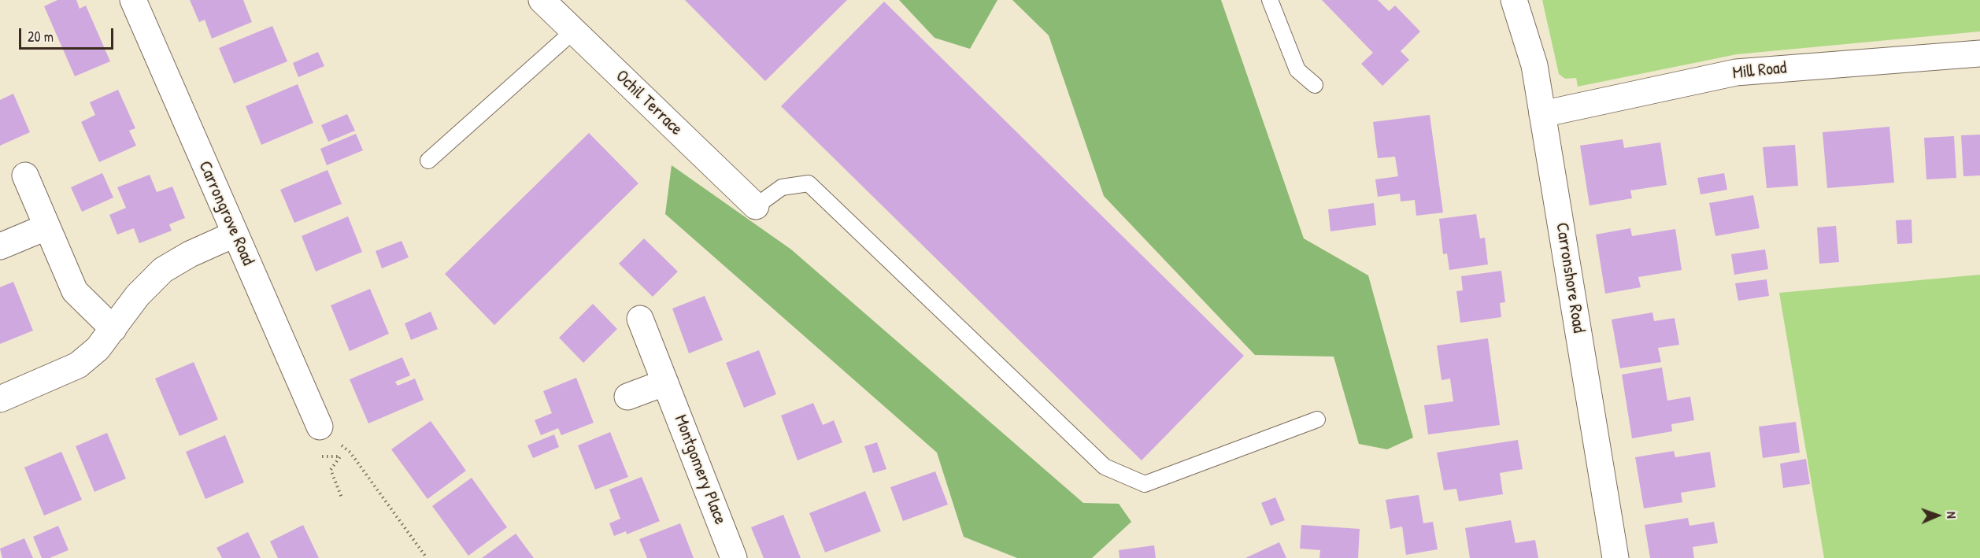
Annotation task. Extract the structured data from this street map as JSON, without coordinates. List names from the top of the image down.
{
  "streets": {
    "street": [
      "Mill Road",
      "Ochil Terrace",
      "Carrongrove Road",
      "Carronshore Road",
      "Montgomery Place"
    ]
  },
  "crossings": [
    ["Mill Road", "Carronshore Road"]
  ],
  "scale_bar": "20 m",
  "north": "right"
}
